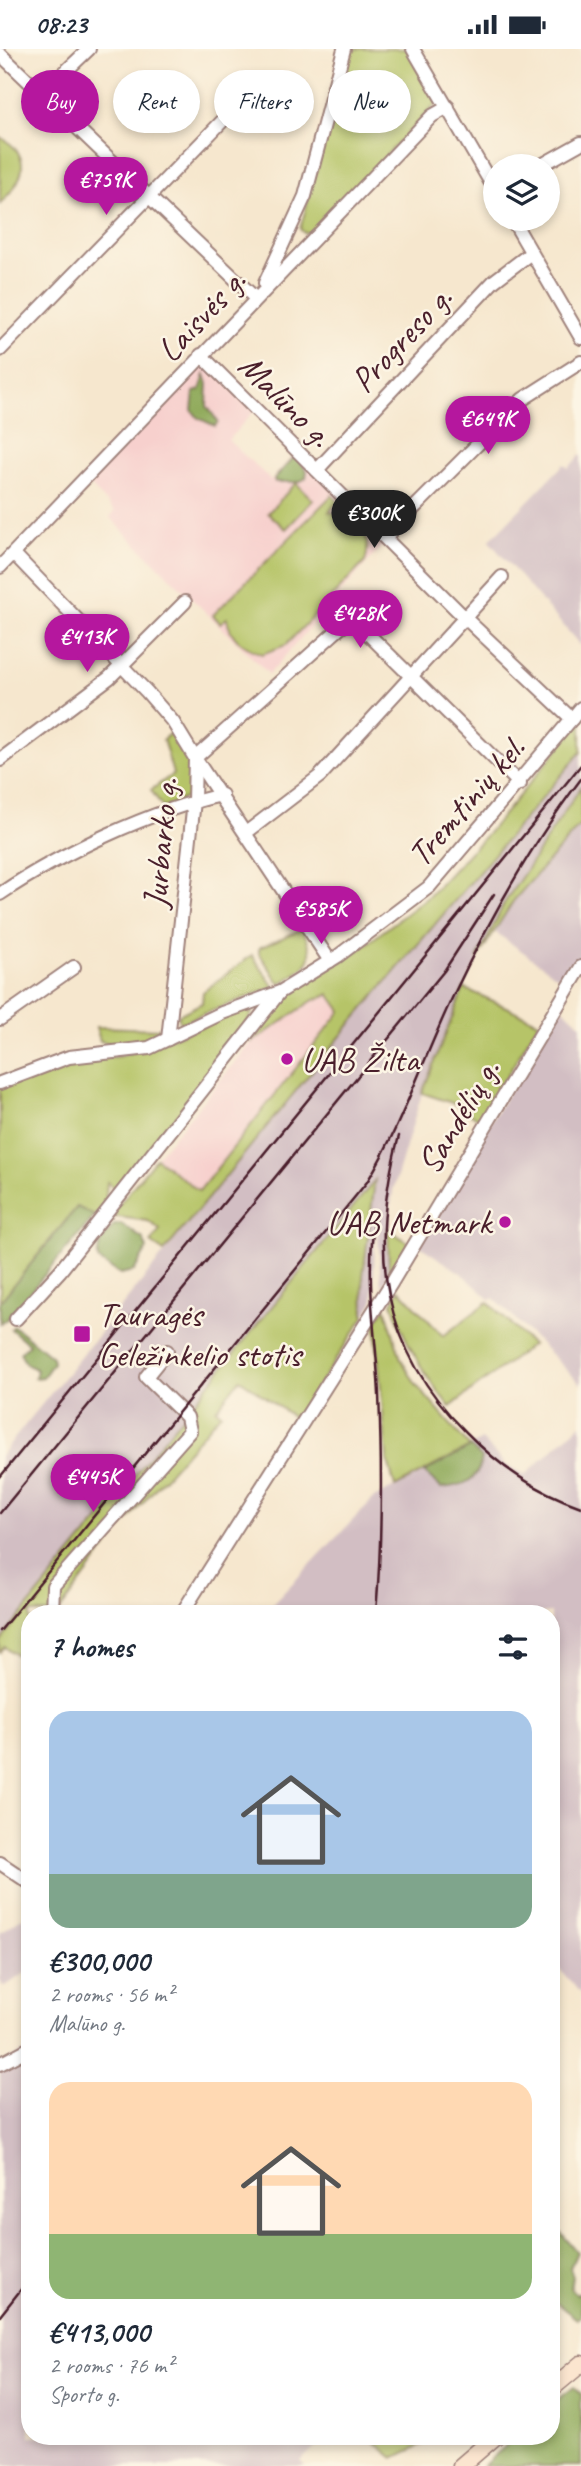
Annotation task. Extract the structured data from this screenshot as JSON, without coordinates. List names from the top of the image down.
{
  "streets": {
    "street": [
      "Laisvės g.",
      "Progreso g.",
      "Malūno g.",
      "Tremtinių kel.",
      "Jurbarko g.",
      "Sandėlių g."
    ]
  },
  "crossings": [
    ["Laisvės g.", "Malūno g."],
    ["Laisvės g.", "Jurbarko g."],
    ["Progreso g.", "Malūno g."],
    ["Malūno g.", "Tremtinių kel."],
    ["Tremtinių kel.", "Jurbarko g."]
  ],
  "places": {
    "other": ["UAB Žilta", "UAB Netmark"],
    "transit": ["Tauragės Geležinkelio stotis"]
  },
  "page": {
    "status": "08:23",
    "chip": [
      "Buy",
      "Rent",
      "Filters",
      "New"
    ],
    "price": [
      "€759K",
      "€649K",
      "€300K",
      "€428K",
      "€413K",
      "€585K",
      "€445K"
    ],
    "heading": "7 homes",
    "list": [
      {
        "name": "€300,000",
        "note": "2 rooms · 56 m² · Malūno g."
      },
      {
        "name": "€413,000",
        "note": "2 rooms · 76 m² · Sporto g."
      }
    ]
  }
}
